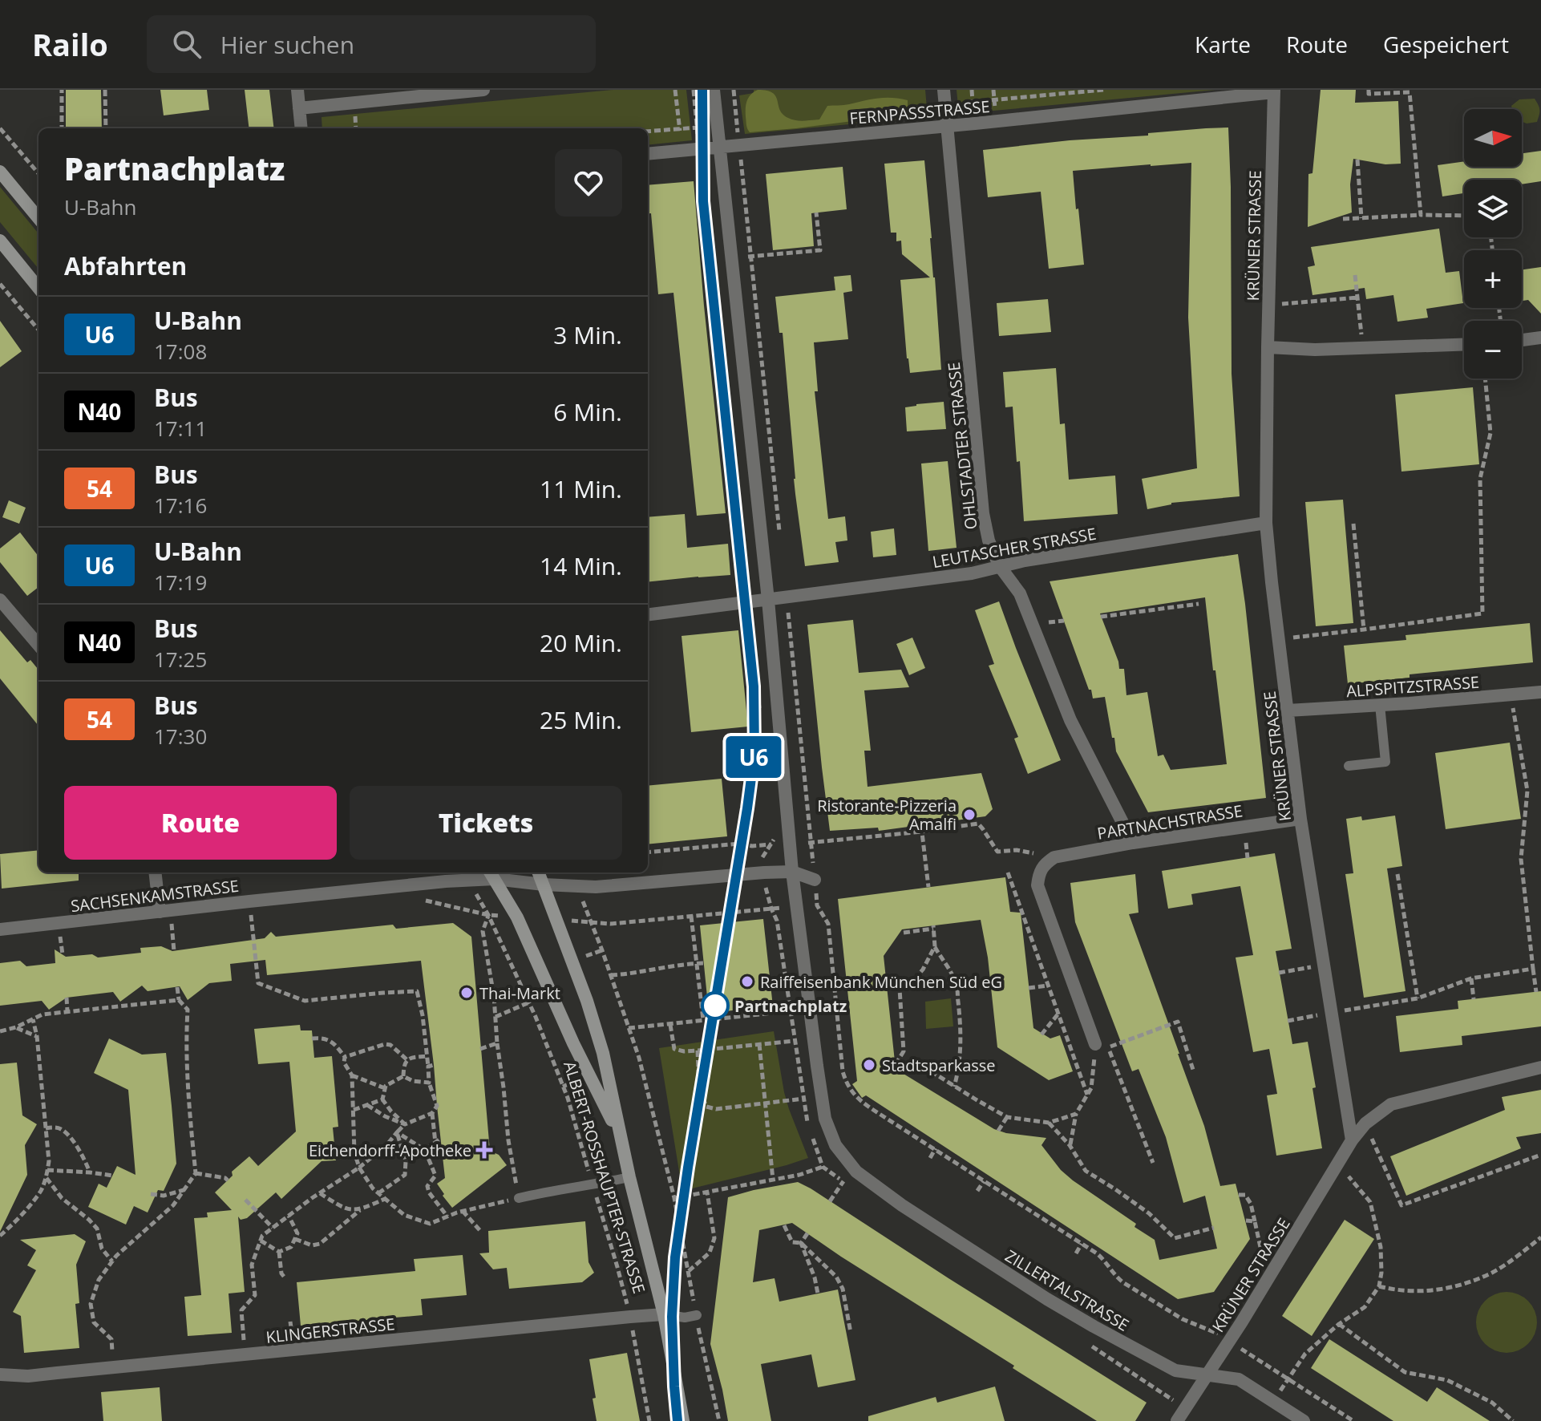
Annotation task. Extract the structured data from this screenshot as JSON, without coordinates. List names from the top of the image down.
{
  "streets": {
    "main road": ["ALBERT-ROSSHAUPTER-STRASSE"],
    "street": [
      "FERNPASSSTRASSE",
      "KRÜNER STRASSE",
      "OHLSTADTER STRASSE",
      "LEUTASCHER STRASSE",
      "ALPSPITZSTRASSE",
      "PARTNACHSTRASSE",
      "SACHSENKAMSTRASSE",
      "ZILLERTALSTRASSE",
      "KLINGERSTRASSE"
    ]
  },
  "crossings": [
    ["FERNPASSSTRASSE", "KRÜNER STRASSE"],
    ["FERNPASSSTRASSE", "OHLSTADTER STRASSE"],
    ["KRÜNER STRASSE", "LEUTASCHER STRASSE"],
    ["KRÜNER STRASSE", "ALPSPITZSTRASSE"],
    ["KRÜNER STRASSE", "PARTNACHSTRASSE"],
    ["KRÜNER STRASSE", "ZILLERTALSTRASSE"],
    ["OHLSTADTER STRASSE", "LEUTASCHER STRASSE"],
    ["OHLSTADTER STRASSE", "PARTNACHSTRASSE"],
    ["SACHSENKAMSTRASSE", "ALBERT-ROSSHAUPTER-STRASSE"],
    ["ALBERT-ROSSHAUPTER-STRASSE", "KLINGERSTRASSE"]
  ],
  "places": {
    "other": [
      "Ristorante-Pizzeria Amalfi",
      "Raiffeisenbank München Süd eG",
      "Thai-Markt",
      "Partnachplatz",
      "Stadtsparkasse"
    ],
    "health": ["Eichendorff-Apotheke"]
  },
  "lines": ["metro line U6"],
  "north": "right",
  "page": {
    "header": "Railo",
    "search": "Hier suchen",
    "nav": ["Karte", "Route", "Gespeichert"],
    "on_map": "U6",
    "map_buttons": ["+", "−"],
    "heading": [
      ["Partnachplatz", "U-Bahn"],
      "Abfahrten"
    ],
    "list": [
      {
        "mark": "U6",
        "name": "U-Bahn",
        "note": "17:08",
        "value": "3 Min."
      },
      {
        "mark": "N40",
        "name": "Bus",
        "note": "17:11",
        "value": "6 Min."
      },
      {
        "mark": "54",
        "name": "Bus",
        "note": "17:16",
        "value": "11 Min."
      },
      {
        "mark": "U6",
        "name": "U-Bahn",
        "note": "17:19",
        "value": "14 Min."
      },
      {
        "mark": "N40",
        "name": "Bus",
        "note": "17:25",
        "value": "20 Min."
      },
      {
        "mark": "54",
        "name": "Bus",
        "note": "17:30",
        "value": "25 Min."
      }
    ],
    "buttons": ["Route", "Tickets"]
  }
}
